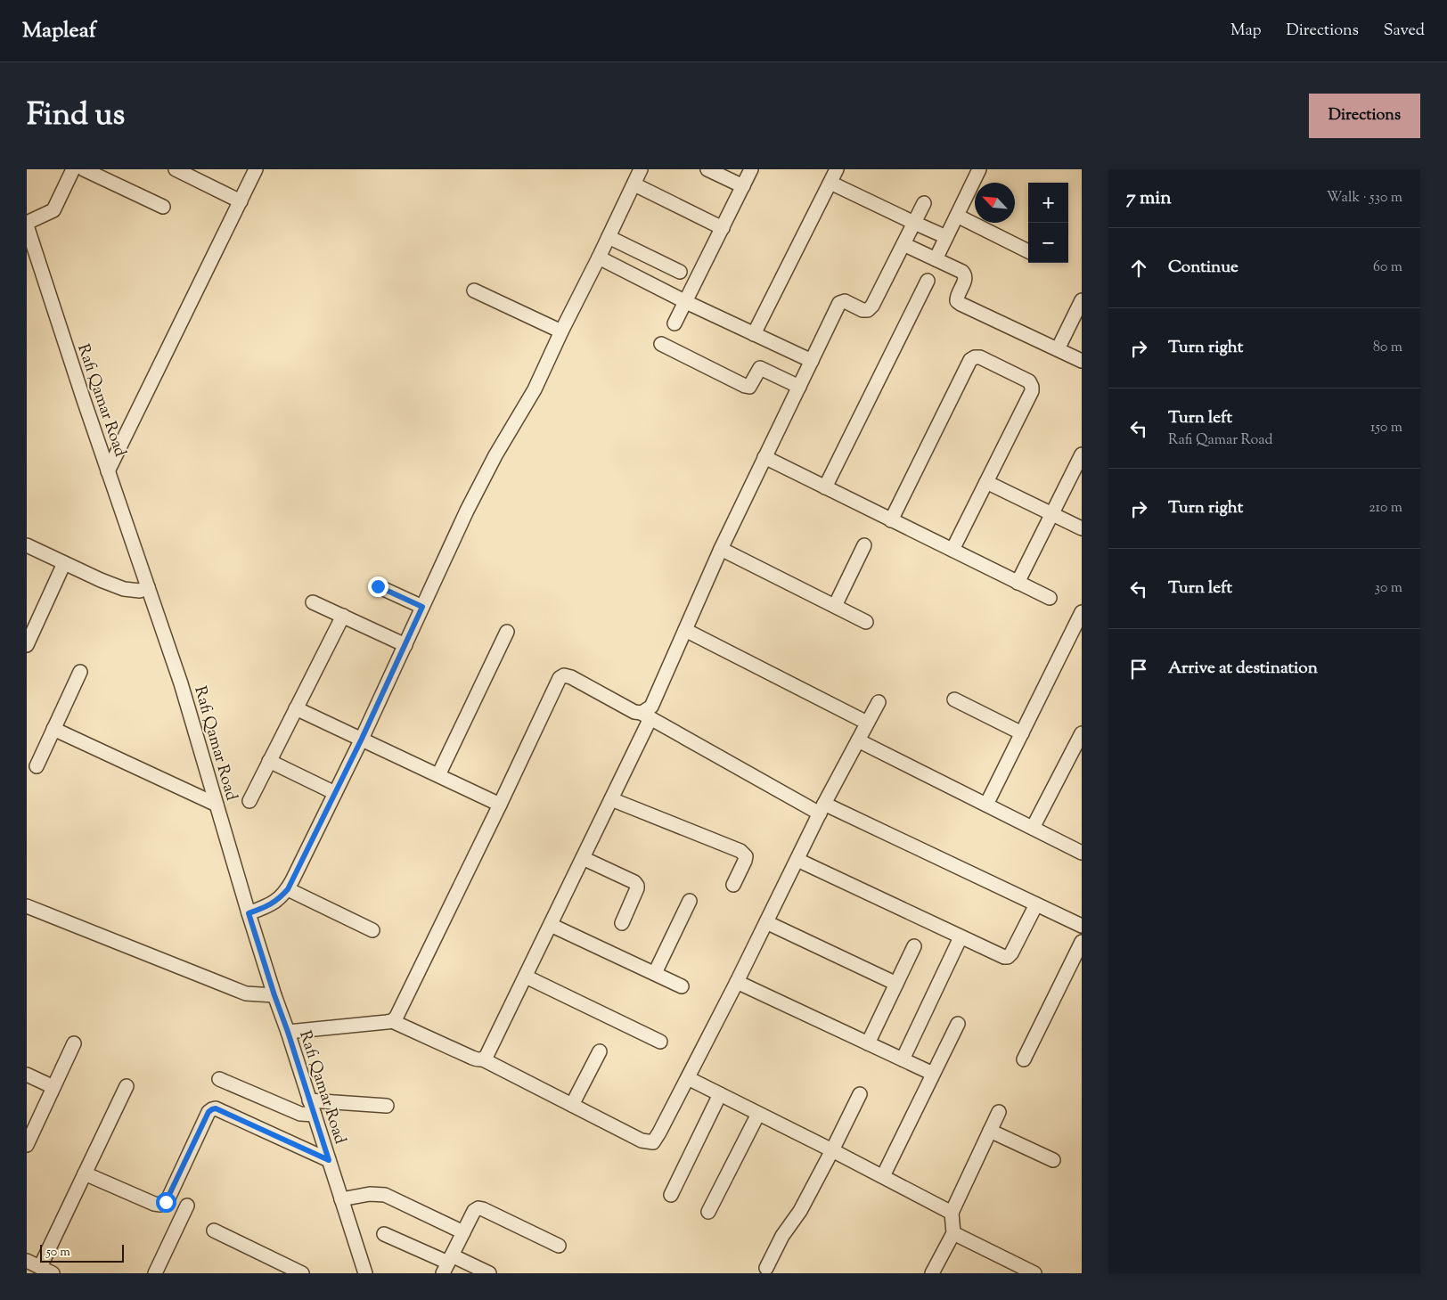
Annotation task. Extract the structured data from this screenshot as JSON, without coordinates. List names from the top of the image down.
{
  "streets": {
    "street": ["Rafi Qamar Road"]
  },
  "scale_bar": "50 m",
  "north": "top left",
  "page": {
    "header": "Mapleaf",
    "nav": ["Map", "Directions", "Saved"],
    "title": "Find us",
    "buttons": "Directions",
    "heading": ["7 min", "Walk · 530 m"],
    "map_buttons": ["+", "−"],
    "list": [
      ["Continue", "60 m"],
      ["Turn right", "80 m"],
      ["Turn left", "Rafi Qamar Road", "150 m"],
      ["Turn right", "210 m"],
      ["Turn left", "30 m"],
      "Arrive at destination"
    ],
    "scale": "50 m"
  }
}
